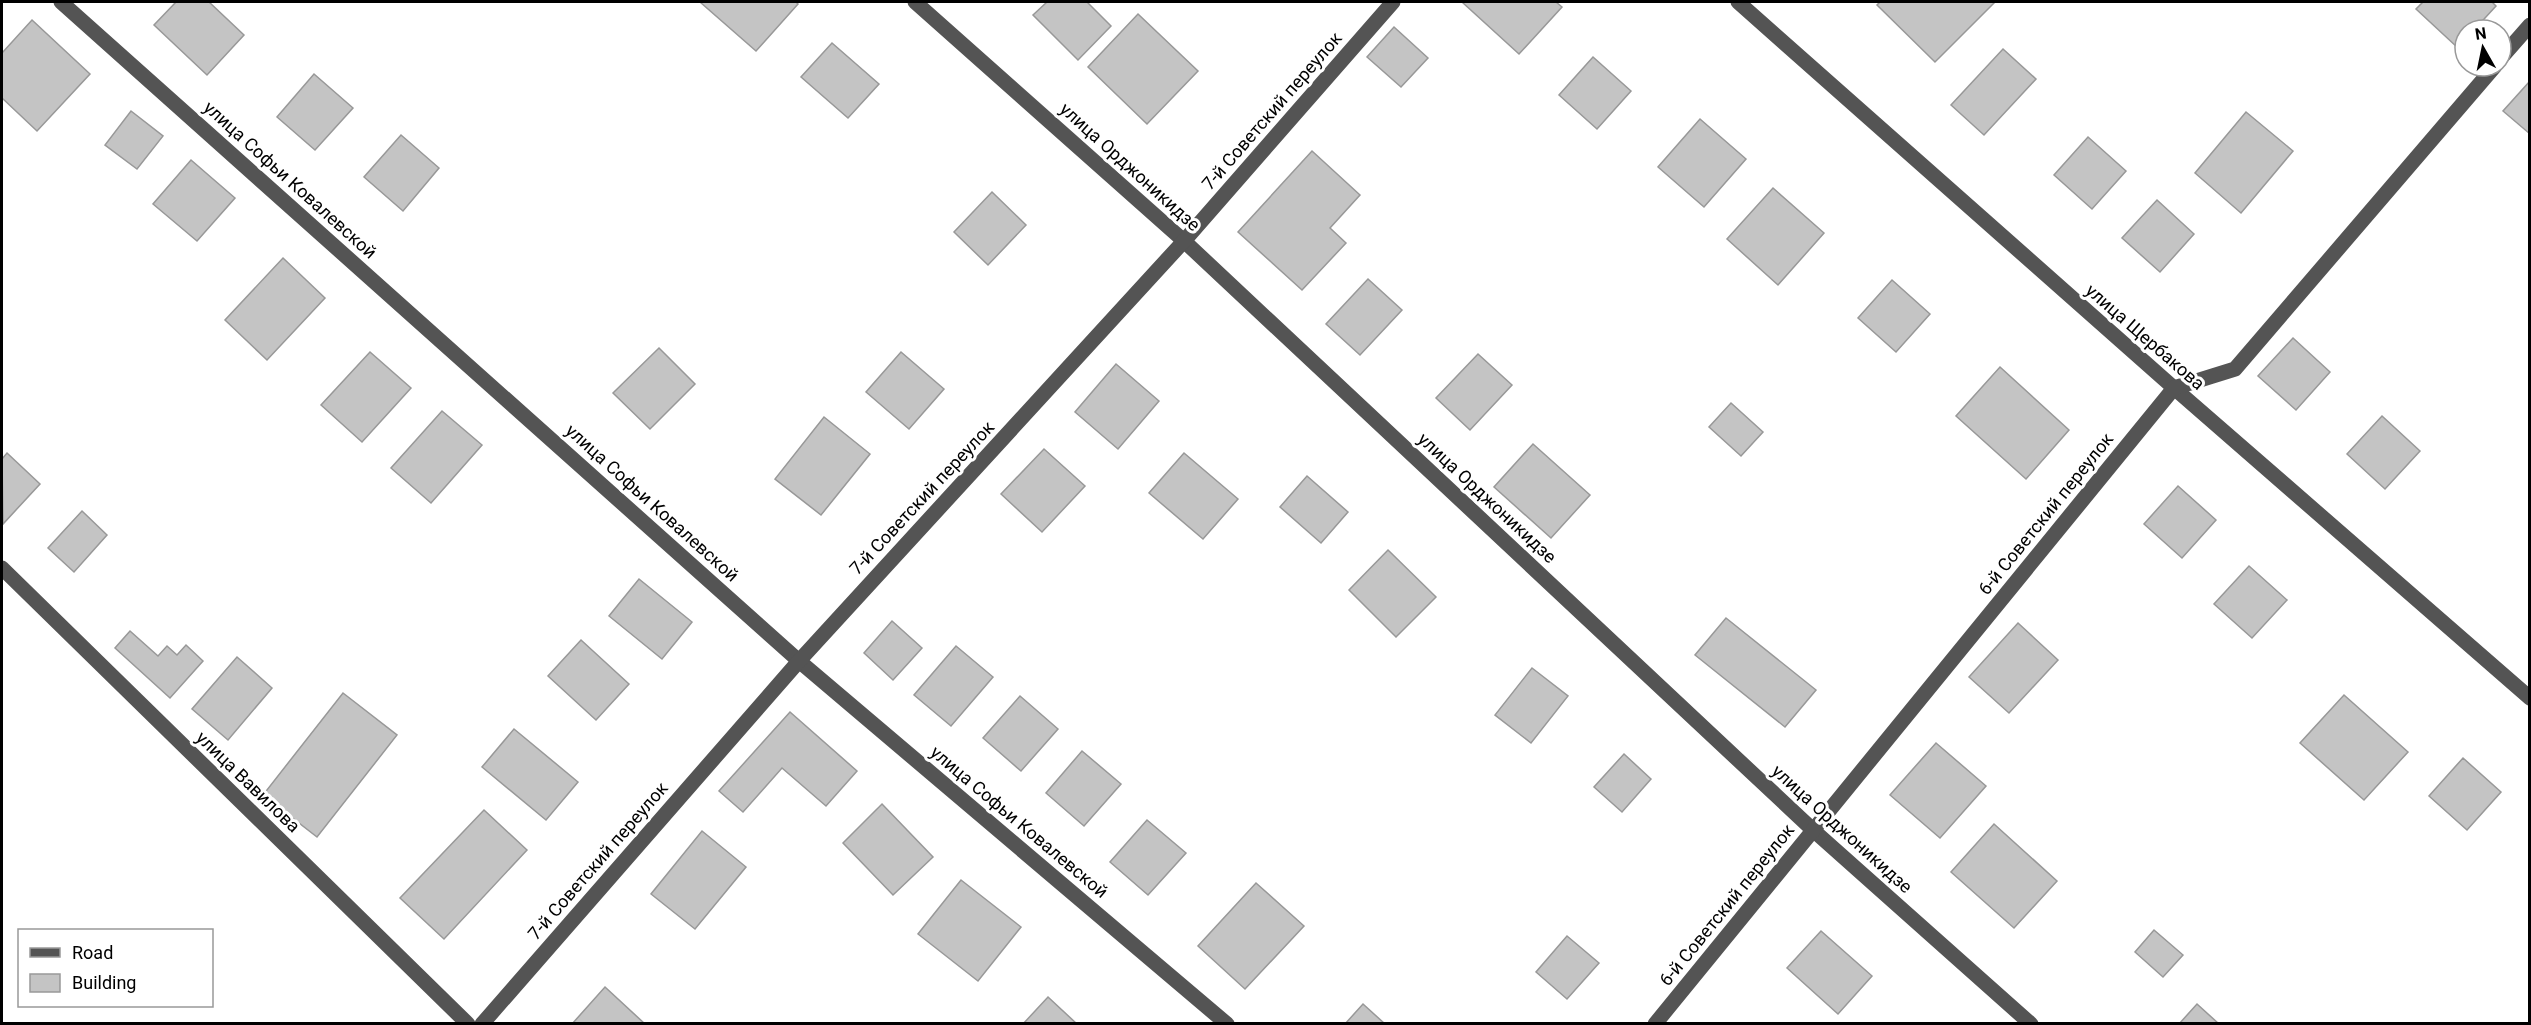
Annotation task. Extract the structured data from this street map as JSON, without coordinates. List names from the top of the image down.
{
  "streets": {
    "street": [
      "7-й Советский переулок",
      "улица Орджоникидзе",
      "улица Софьи Ковалевской",
      "улица Щербакова",
      "6-й Советский переулок",
      "улица Вавилова"
    ]
  },
  "crossings": [
    ["7-й Советский переулок", "улица Орджоникидзе"],
    ["7-й Советский переулок", "улица Софьи Ковалевской"],
    ["улица Орджоникидзе", "6-й Советский переулок"],
    ["улица Щербакова", "6-й Советский переулок"]
  ],
  "legend": ["Road", "Building"],
  "north": "top"
}
